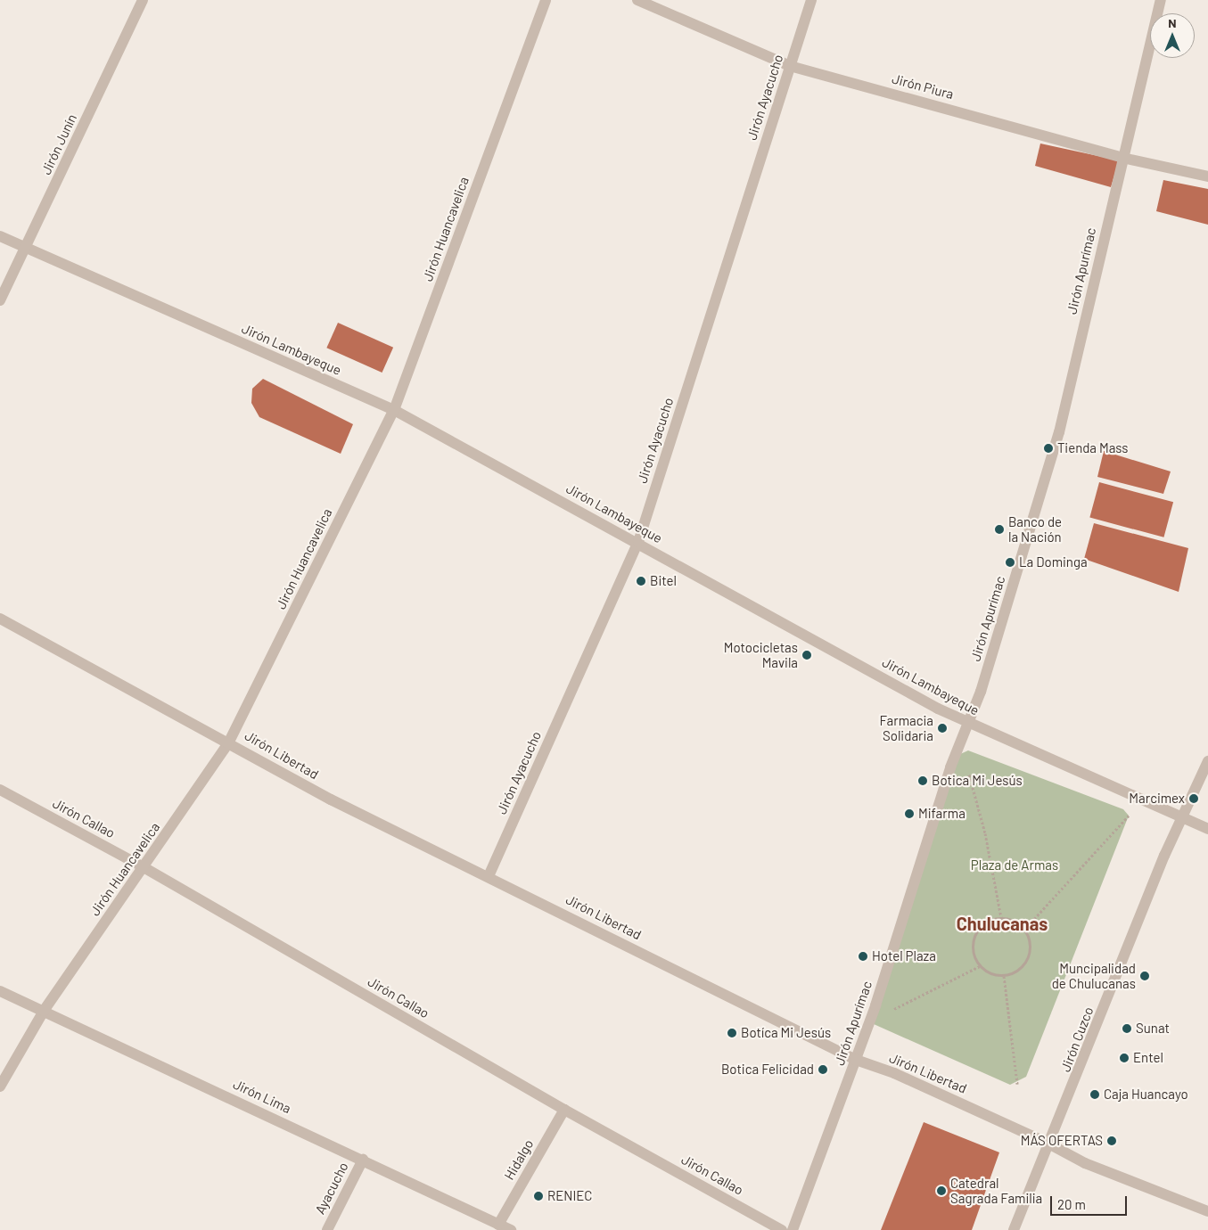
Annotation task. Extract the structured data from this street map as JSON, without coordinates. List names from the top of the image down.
{
  "streets": {
    "street": [
      "Jirón Piura",
      "Jirón Ayacucho",
      "Jirón Junín",
      "Jirón Huancavelica",
      "Jirón Apurímac",
      "Jirón Lambayeque",
      "Jirón Libertad",
      "Jirón Callao",
      "Jirón Cuzco",
      "Jirón Lima",
      "Hidalgo",
      "Ayacucho"
    ]
  },
  "crossings": [
    ["Jirón Piura", "Jirón Ayacucho"],
    ["Jirón Piura", "Jirón Apurímac"],
    ["Jirón Ayacucho", "Jirón Lambayeque"],
    ["Jirón Ayacucho", "Jirón Libertad"],
    ["Jirón Junín", "Jirón Lambayeque"],
    ["Jirón Huancavelica", "Jirón Lambayeque"],
    ["Jirón Huancavelica", "Jirón Libertad"],
    ["Jirón Huancavelica", "Jirón Callao"],
    ["Jirón Huancavelica", "Jirón Lima"],
    ["Jirón Apurímac", "Jirón Lambayeque"],
    ["Jirón Apurímac", "Jirón Libertad"],
    ["Jirón Lambayeque", "Jirón Cuzco"],
    ["Jirón Libertad", "Jirón Cuzco"],
    ["Jirón Callao", "Hidalgo"],
    ["Jirón Lima", "Hidalgo"],
    ["Jirón Lima", "Ayacucho"]
  ],
  "districts": ["Chulucanas"],
  "parks": ["Plaza de Armas"],
  "places": [
    "Tienda Mass",
    "Banco de la Nación",
    "La Dominga",
    "Bitel",
    "Motocicletas Mavila",
    "Farmacia Solidaria",
    "Botica Mi Jesús",
    "Marcimex",
    "Mifarma",
    "Hotel Plaza",
    "Muncipalidad de Chulucanas",
    "Sunat",
    "Botíca Mi Jesús",
    "Entel",
    "Botica Felicidad",
    "Caja Huancayo",
    "MÁS OFERTAS",
    "Catedral Sagrada Familia",
    "RENIEC"
  ],
  "scale_bar": "20 m",
  "north": "top"
}
